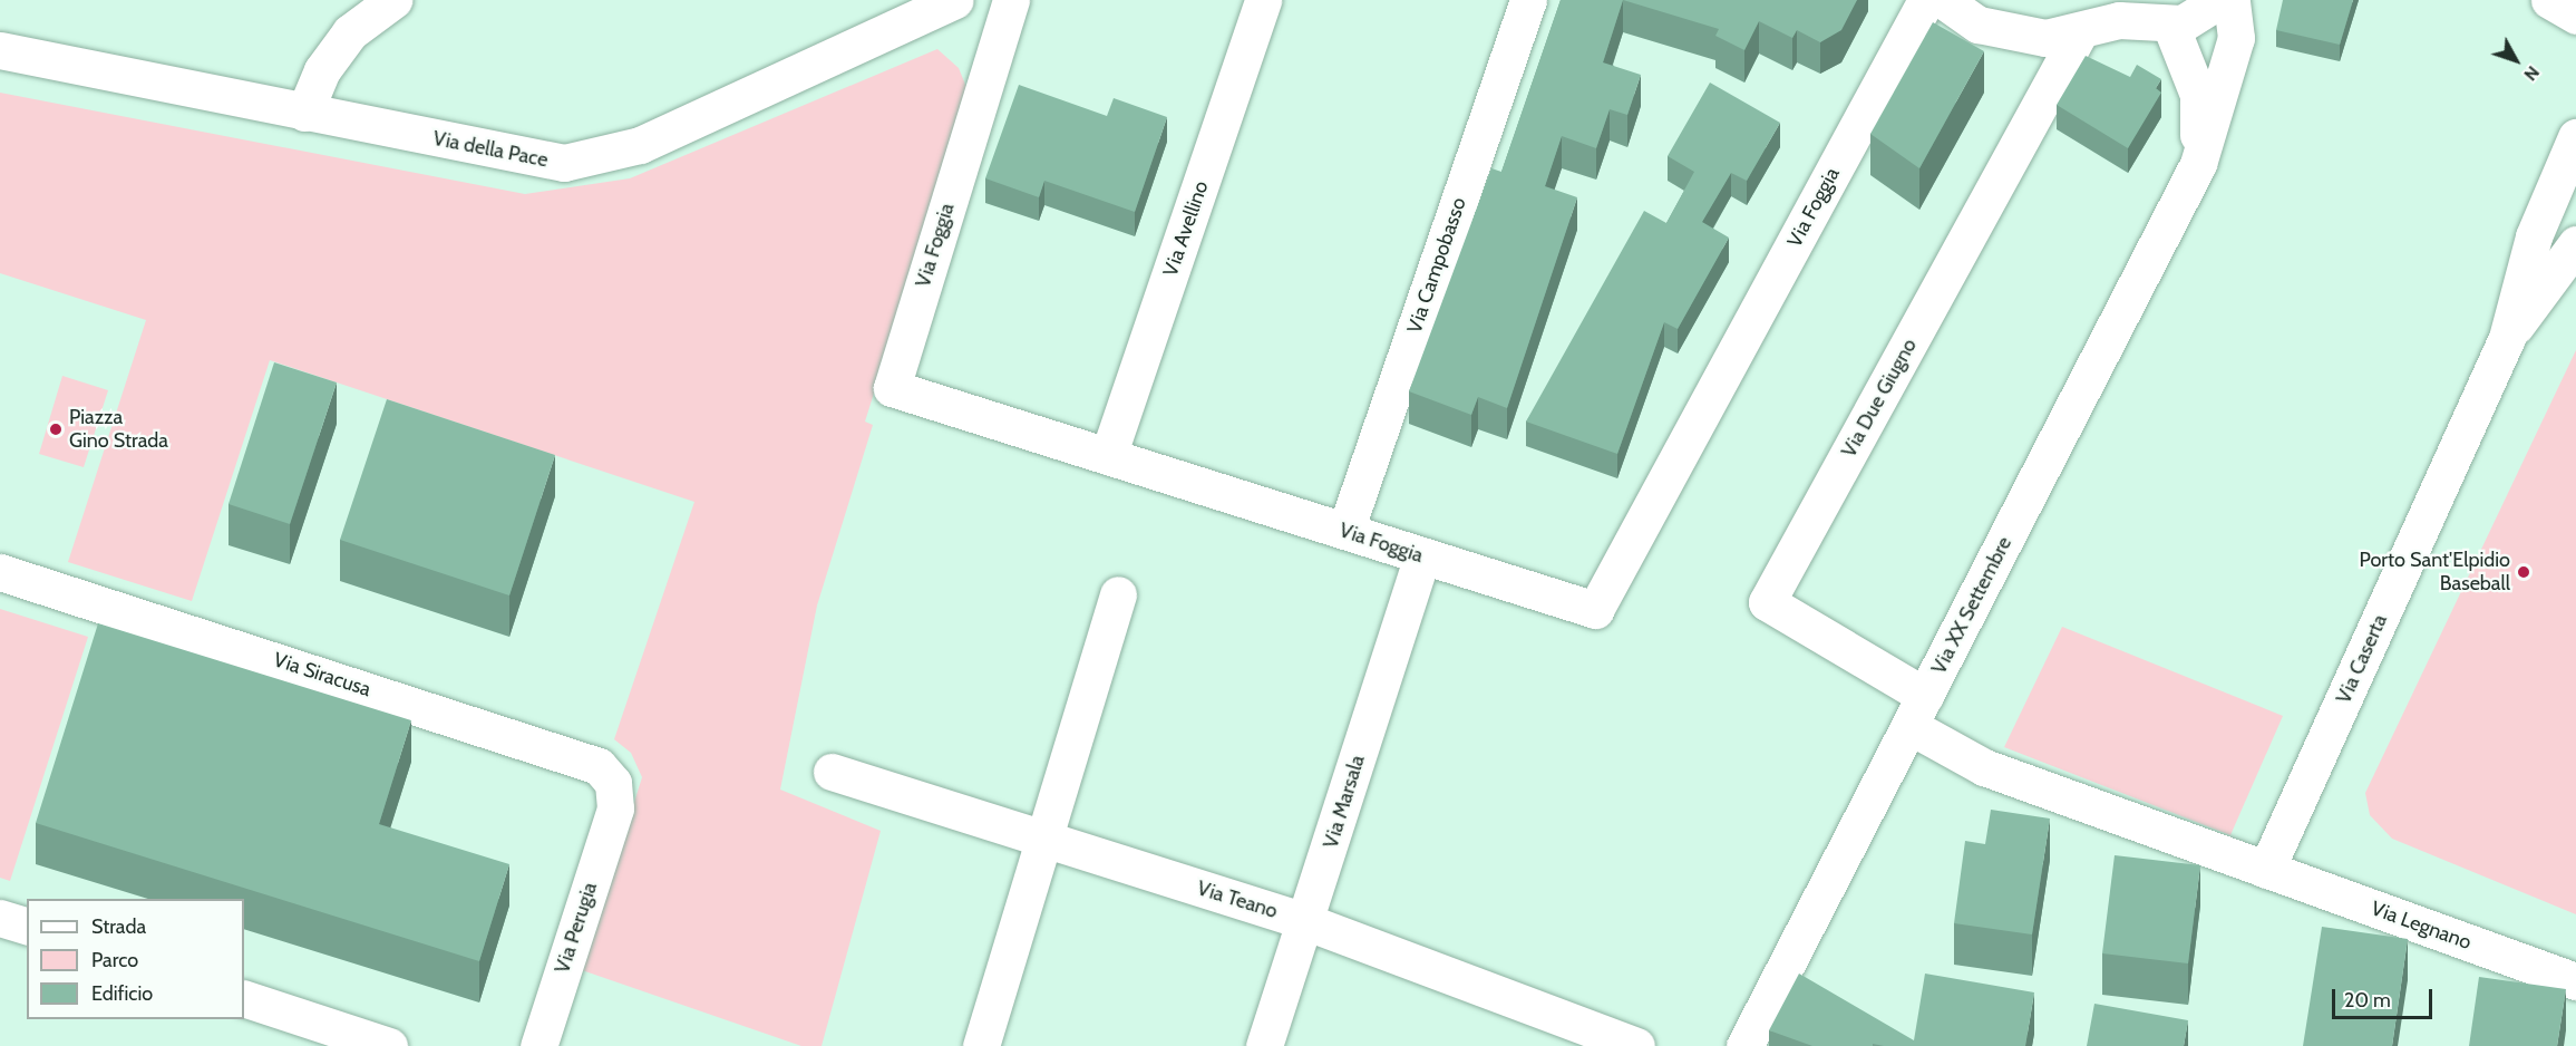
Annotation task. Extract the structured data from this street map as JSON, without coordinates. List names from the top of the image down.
{
  "streets": {
    "street": [
      "Via della Pace",
      "Via Foggia",
      "Via Avellino",
      "Via Campobasso",
      "Via Due Giugno",
      "Via XX Settembre",
      "Via Caserta",
      "Via Siracusa",
      "Via Marsala",
      "Via Teano",
      "Via Legnano",
      "Via Perugia"
    ]
  },
  "crossings": [
    ["Via Foggia", "Via Avellino"],
    ["Via Foggia", "Via Campobasso"],
    ["Via Foggia", "Via Marsala"],
    ["Via Due Giugno", "Via XX Settembre"],
    ["Via Due Giugno", "Via Legnano"],
    ["Via XX Settembre", "Via Legnano"],
    ["Via Caserta", "Via Legnano"],
    ["Via Siracusa", "Via Perugia"],
    ["Via Marsala", "Via Teano"]
  ],
  "places": ["Piazza Gino Strada", "Porto Sant'Elpidio Baseball"],
  "legend": ["Strada", "Parco", "Edificio"],
  "scale_bar": "20 m",
  "north": "bottom right"
}
